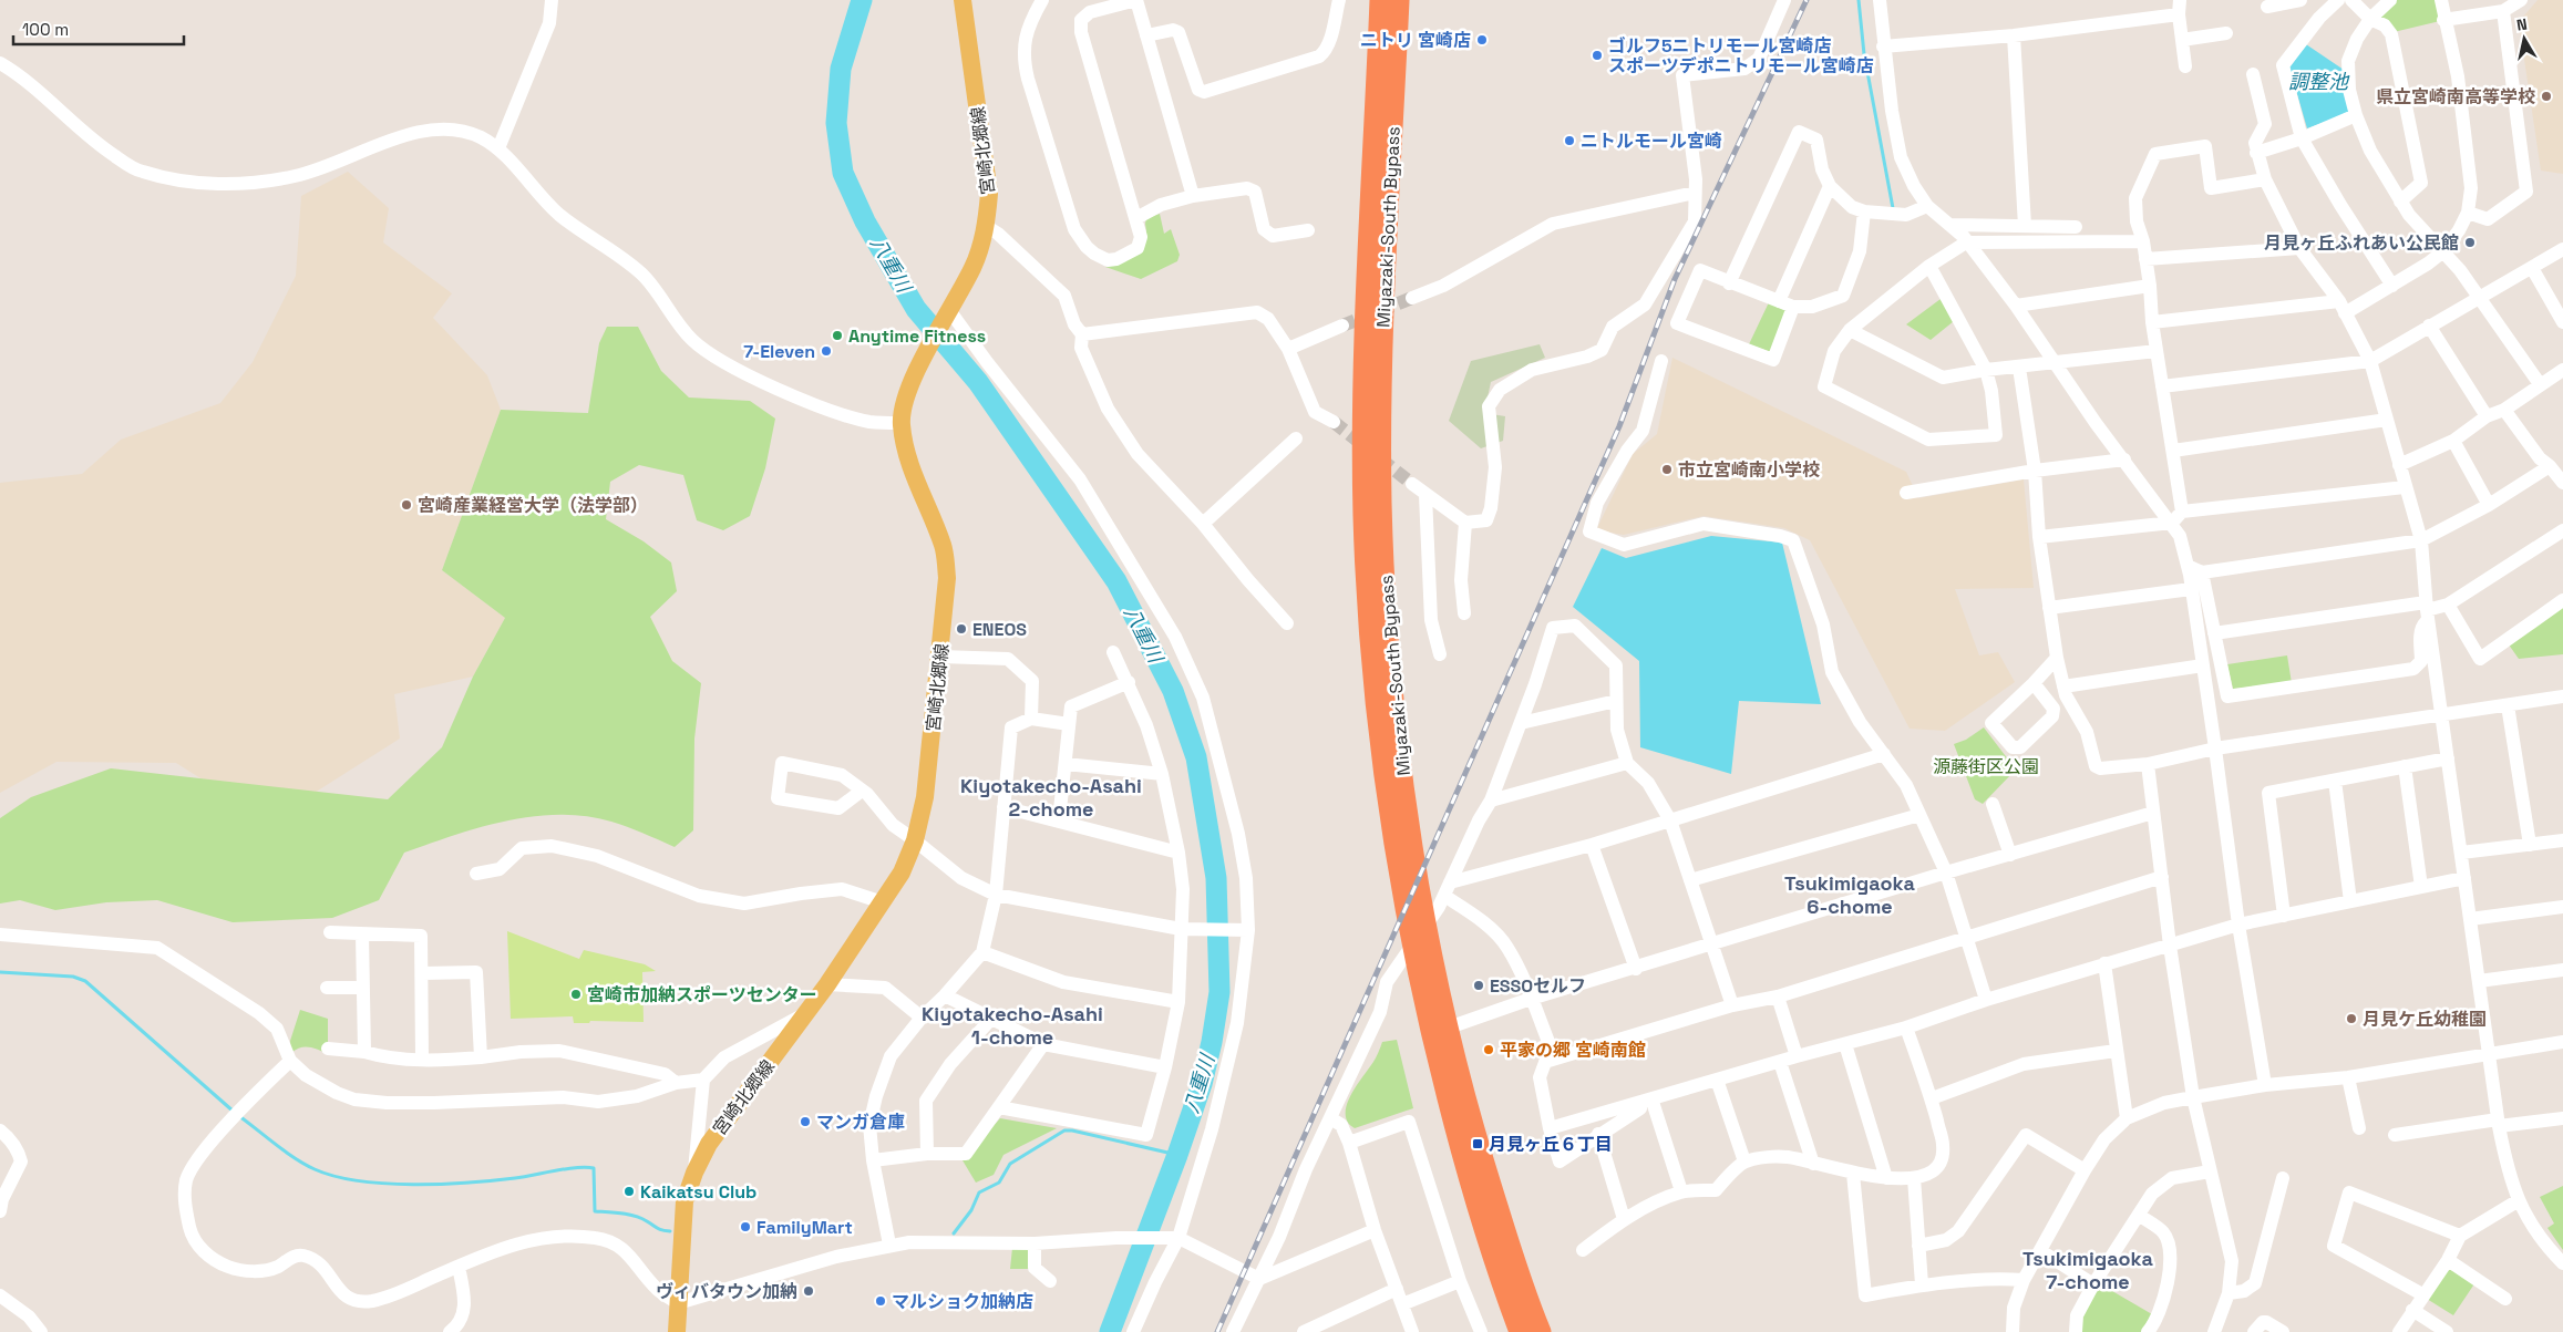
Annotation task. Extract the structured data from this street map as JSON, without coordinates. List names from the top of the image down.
{
  "streets": {
    "highway": ["Miyazaki-South Bypass"],
    "main road": ["宮崎北郷線"]
  },
  "districts": [
    "Kiyotakecho-Asahi 2-chome",
    "Tsukimigaoka 6-chome",
    "Kiyotakecho-Asahi 1-chome",
    "Tsukimigaoka 7-chome"
  ],
  "water": ["調整池", "八重川"],
  "parks": ["源藤街区公園"],
  "places": {
    "other": [
      "ニトリ 宮崎店",
      "ゴルフ5ニトリモール宮崎店 スポーツデポニトリモール宮崎店",
      "県立宮崎南高等学校",
      "ニトルモール宮崎",
      "月見ヶ丘ふれあい公民館",
      "Anytime Fitness",
      "7-Eleven",
      "市立宮崎南小学校",
      "宮崎産業経営大学（法学部）",
      "ENEOS",
      "ESSOセルフ",
      "宮崎市加納スポーツセンター",
      "月見ケ丘幼稚園",
      "平家の郷 宮崎南館",
      "マンガ倉庫",
      "Kaikatsu Club",
      "FamilyMart",
      "ヴィバタウン加納",
      "マルショク加納店"
    ],
    "transit": ["月見ヶ丘６丁目"]
  },
  "scale_bar": "100 m",
  "north": "top"
}
